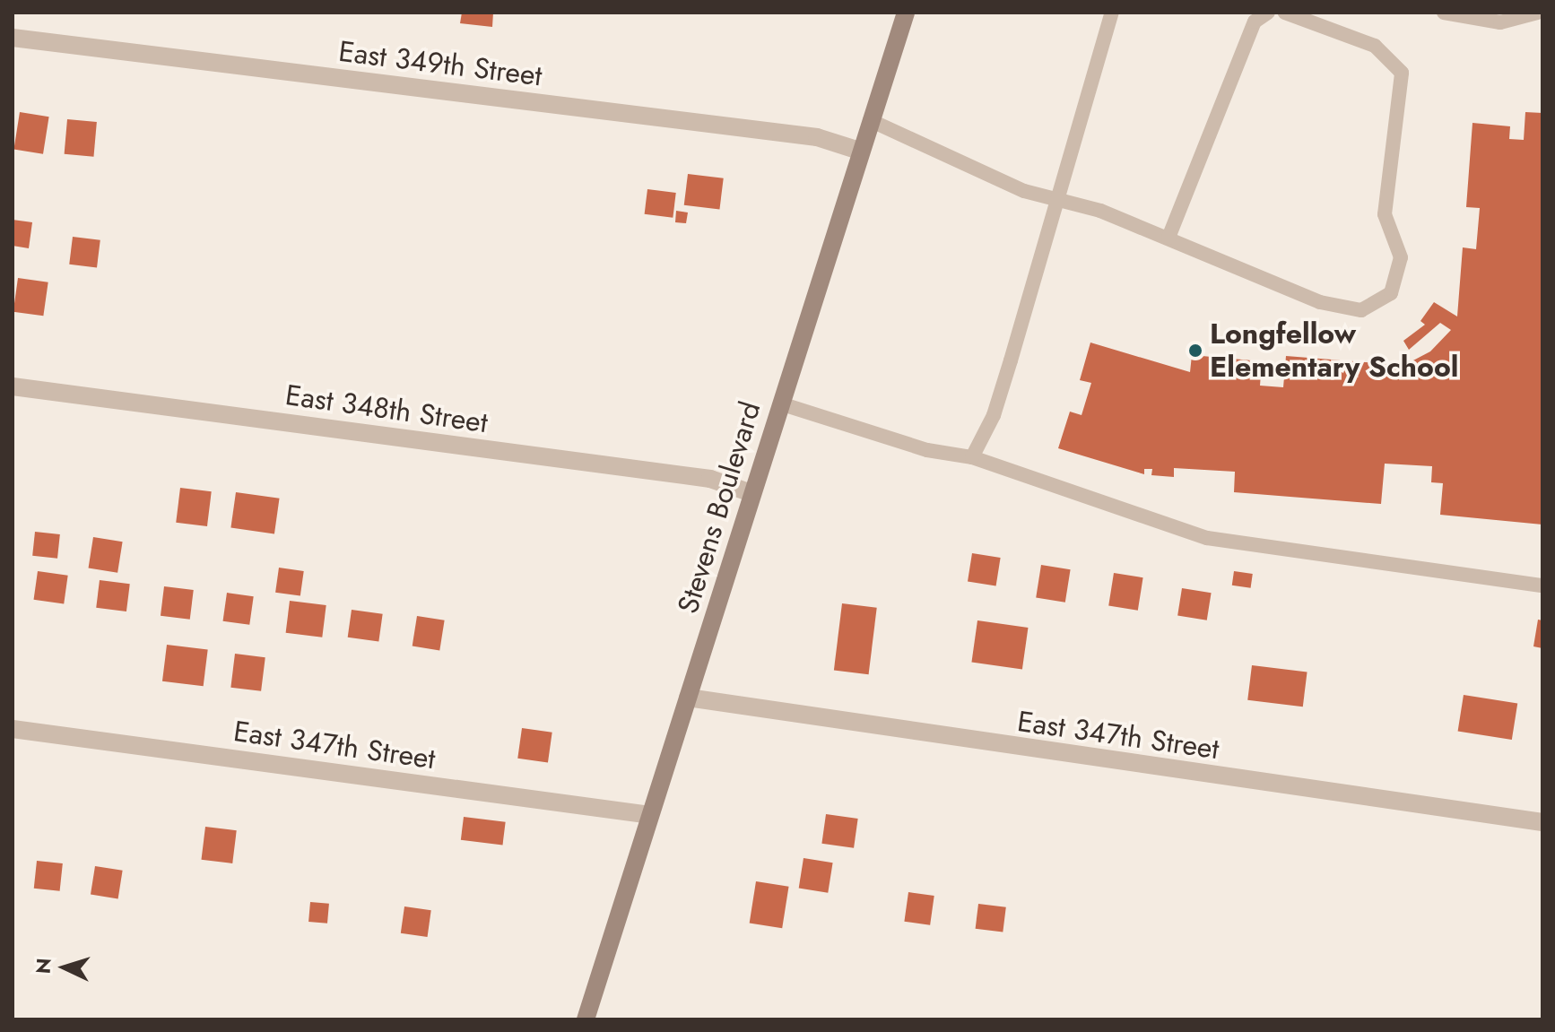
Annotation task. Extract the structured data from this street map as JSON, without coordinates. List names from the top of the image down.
{
  "streets": {
    "street": [
      "East 349th Street",
      "East 348th Street",
      "Stevens Boulevard",
      "East 347th Street"
    ]
  },
  "crossings": [
    ["East 349th Street", "Stevens Boulevard"],
    ["East 348th Street", "Stevens Boulevard"],
    ["Stevens Boulevard", "East 347th Street"]
  ],
  "places": ["Longfellow Elementary School"],
  "north": "left"
}
